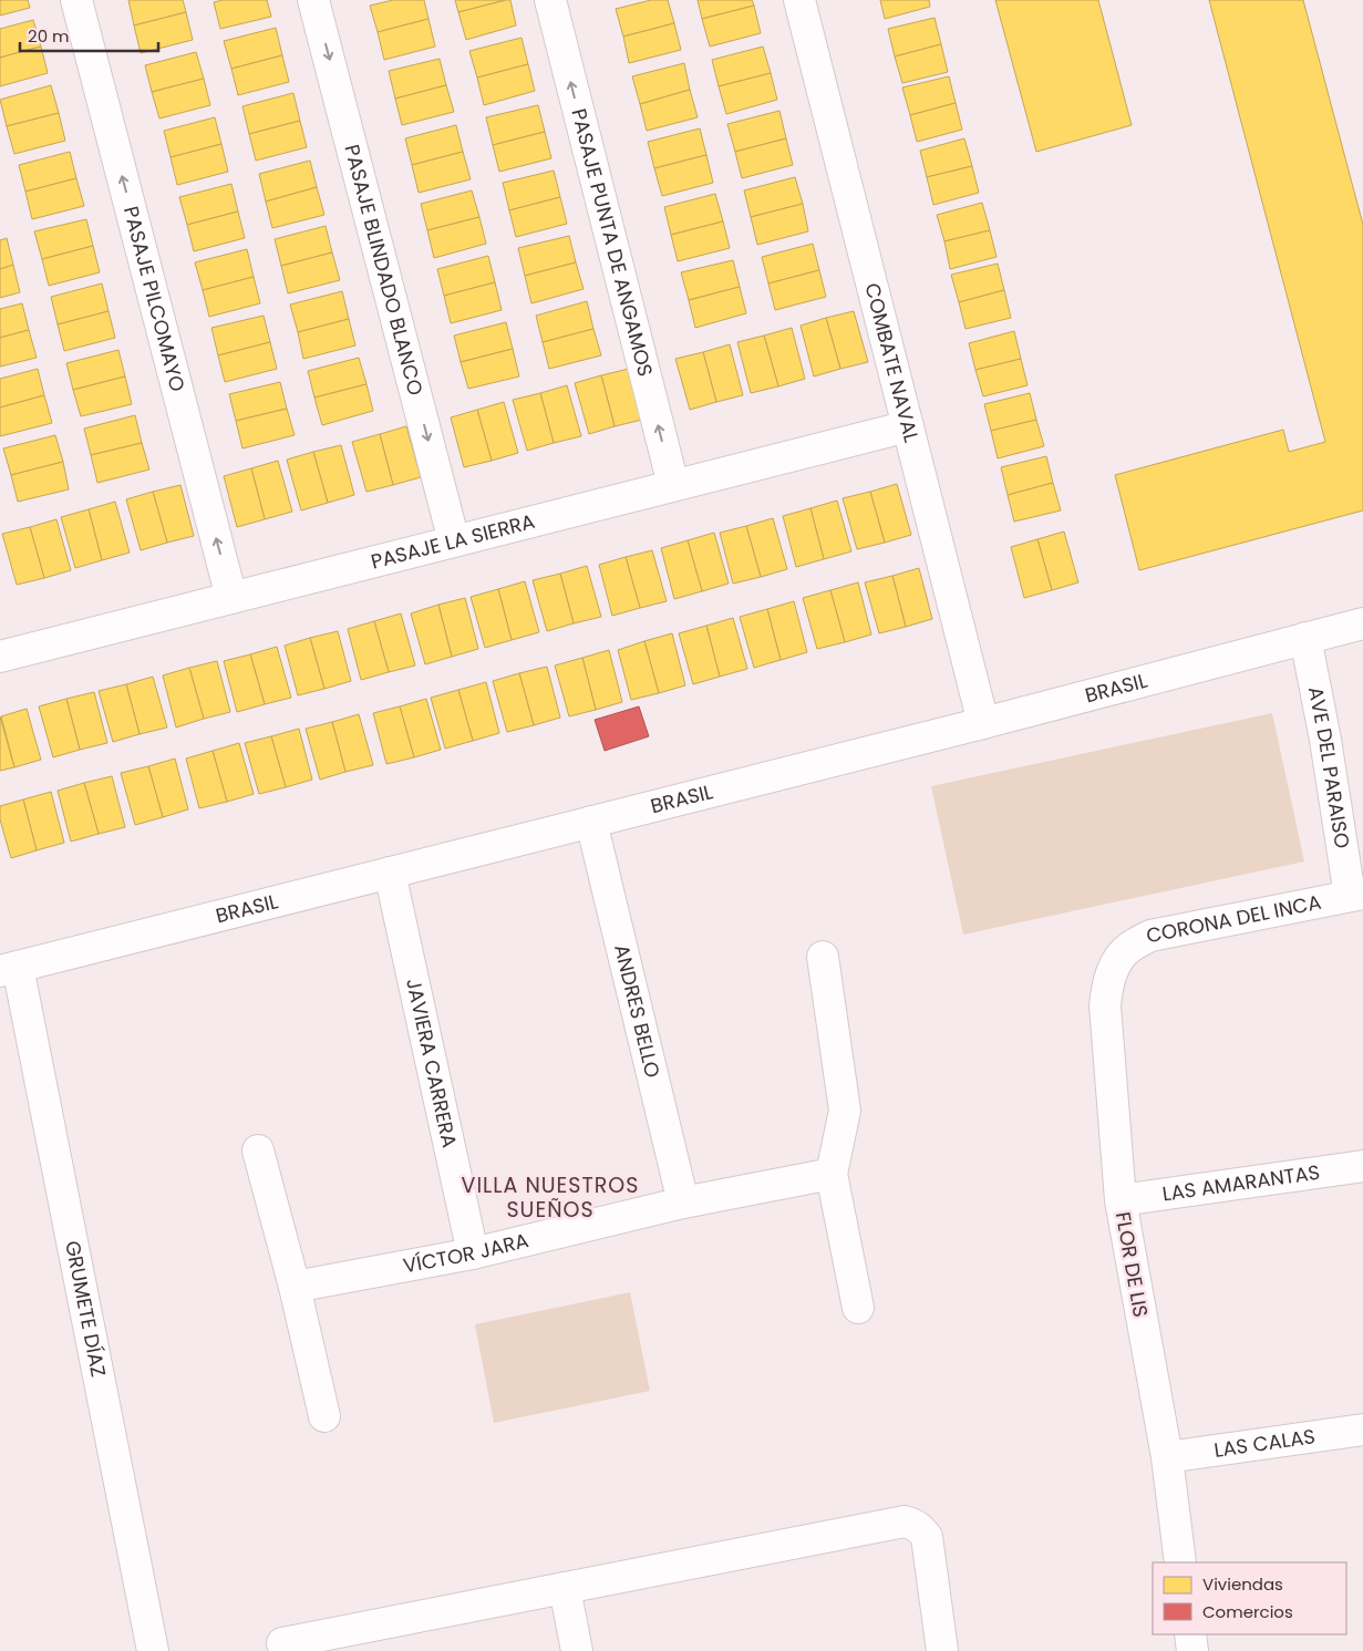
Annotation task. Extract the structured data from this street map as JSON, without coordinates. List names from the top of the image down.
{
  "streets": {
    "street": [
      "PASAJE PUNTA DE ANGAMOS",
      "PASAJE BLINDADO BLANCO",
      "PASAJE PILCOMAYO",
      "COMBATE NAVAL",
      "PASAJE LA SIERRA",
      "BRASIL",
      "AVE DEL PARAISO",
      "CORONA DEL INCA",
      "ANDRES BELLO",
      "JAVIERA CARRERA",
      "LAS AMARANTAS",
      "VÍCTOR JARA",
      "FLOR DE LIS",
      "GRUMETE DÍAZ",
      "LAS CALAS"
    ]
  },
  "crossings": [
    ["PASAJE PUNTA DE ANGAMOS", "PASAJE LA SIERRA"],
    ["PASAJE BLINDADO BLANCO", "PASAJE LA SIERRA"],
    ["PASAJE PILCOMAYO", "PASAJE LA SIERRA"],
    ["COMBATE NAVAL", "PASAJE LA SIERRA"],
    ["COMBATE NAVAL", "BRASIL"],
    ["BRASIL", "AVE DEL PARAISO"],
    ["BRASIL", "ANDRES BELLO"],
    ["BRASIL", "JAVIERA CARRERA"],
    ["BRASIL", "GRUMETE DÍAZ"],
    ["AVE DEL PARAISO", "CORONA DEL INCA"],
    ["CORONA DEL INCA", "FLOR DE LIS"],
    ["ANDRES BELLO", "VÍCTOR JARA"],
    ["JAVIERA CARRERA", "VÍCTOR JARA"],
    ["LAS AMARANTAS", "FLOR DE LIS"],
    ["FLOR DE LIS", "LAS CALAS"]
  ],
  "one_way": ["PASAJE PUNTA DE ANGAMOS", "PASAJE BLINDADO BLANCO", "PASAJE PILCOMAYO"],
  "districts": ["VILLA NUESTROS SUEÑOS"],
  "legend": ["Viviendas", "Comercios"],
  "scale_bar": "20 m"
}
